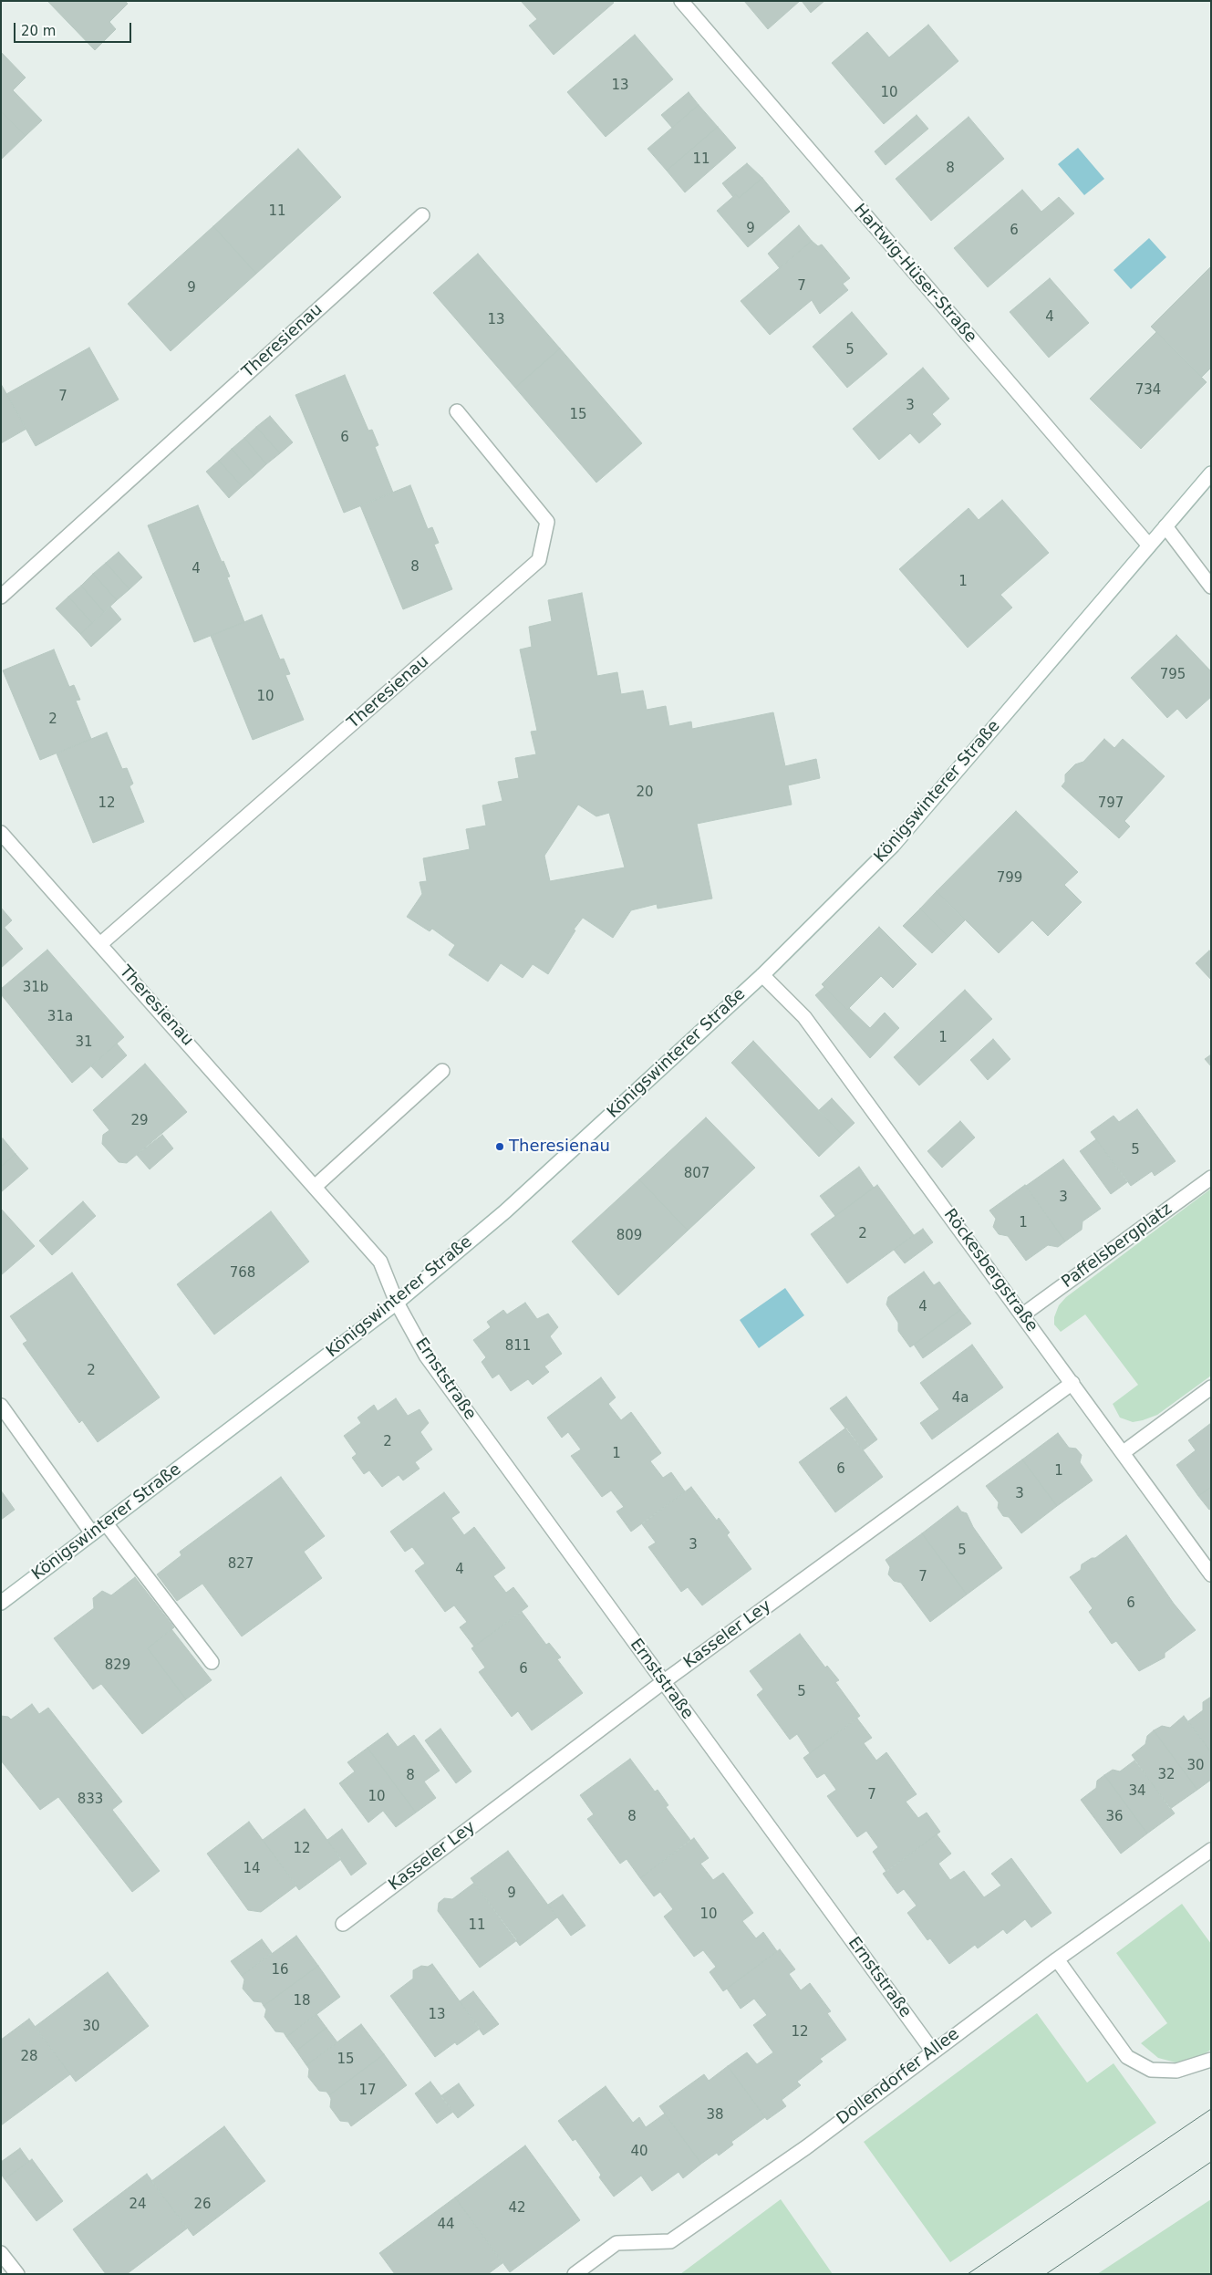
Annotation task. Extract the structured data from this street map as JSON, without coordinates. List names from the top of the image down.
{
  "streets": {
    "street": [
      "Hartwig-Hüser-Straße",
      "Theresienau",
      "Königswinterer Straße",
      "Paffelsbergplatz",
      "Röckesbergstraße",
      "Ernststraße",
      "Kasseler Ley",
      "Dollendorfer Allee"
    ]
  },
  "crossings": [
    ["Hartwig-Hüser-Straße", "Königswinterer Straße"],
    ["Theresienau", "Königswinterer Straße"],
    ["Theresienau", "Ernststraße"],
    ["Königswinterer Straße", "Röckesbergstraße"],
    ["Königswinterer Straße", "Ernststraße"],
    ["Paffelsbergplatz", "Röckesbergstraße"],
    ["Röckesbergstraße", "Kasseler Ley"],
    ["Ernststraße", "Kasseler Ley"],
    ["Ernststraße", "Dollendorfer Allee"]
  ],
  "places": ["Theresienau"],
  "house_numbers": [
    "13",
    "10",
    "11",
    "8",
    "11",
    "9",
    "6",
    "7",
    "9",
    "4",
    "13",
    "5",
    "734",
    "7",
    "3",
    "15",
    "6",
    "8",
    "4",
    "1",
    "795",
    "10",
    "2",
    "20",
    "12",
    "797",
    "799",
    "31b",
    "31a",
    "1",
    "31",
    "29",
    "5",
    "807",
    "3",
    "1",
    "2",
    "809",
    "768",
    "4",
    "811",
    "2",
    "4a",
    "2",
    "1",
    "6",
    "1",
    "3",
    "3",
    "5",
    "827",
    "4",
    "7",
    "6",
    "829",
    "6",
    "5",
    "30",
    "32",
    "8",
    "34",
    "7",
    "10",
    "833",
    "8",
    "36",
    "12",
    "14",
    "9",
    "10",
    "11",
    "16",
    "18",
    "13",
    "30",
    "12",
    "28",
    "15",
    "17",
    "38",
    "40",
    "24",
    "26",
    "42",
    "44"
  ],
  "scale_bar": "20 m"
}
